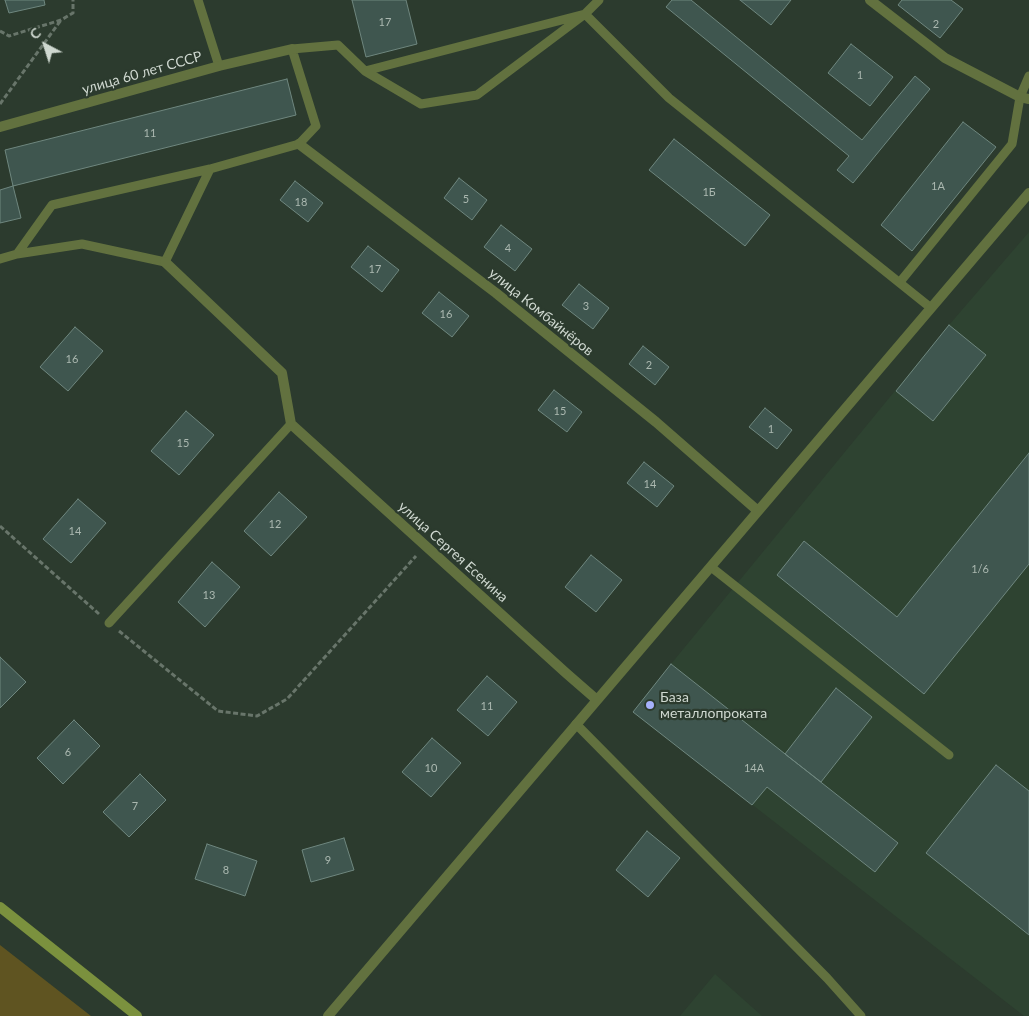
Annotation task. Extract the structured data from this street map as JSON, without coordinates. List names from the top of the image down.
{
  "streets": {
    "street": ["улица 60 лет СССР", "улица Комбайнёров", "улица Сергея Есенина"]
  },
  "places": ["База металлопроката"],
  "house_numbers": [
    "17",
    "2",
    "1",
    "11",
    "1А",
    "1Б",
    "5",
    "18",
    "4",
    "17",
    "3",
    "16",
    "16",
    "2",
    "15",
    "1",
    "15",
    "14",
    "12",
    "14",
    "1/6",
    "13",
    "11",
    "6",
    "10",
    "14А",
    "7",
    "9",
    "8"
  ],
  "north": "top left"
}
